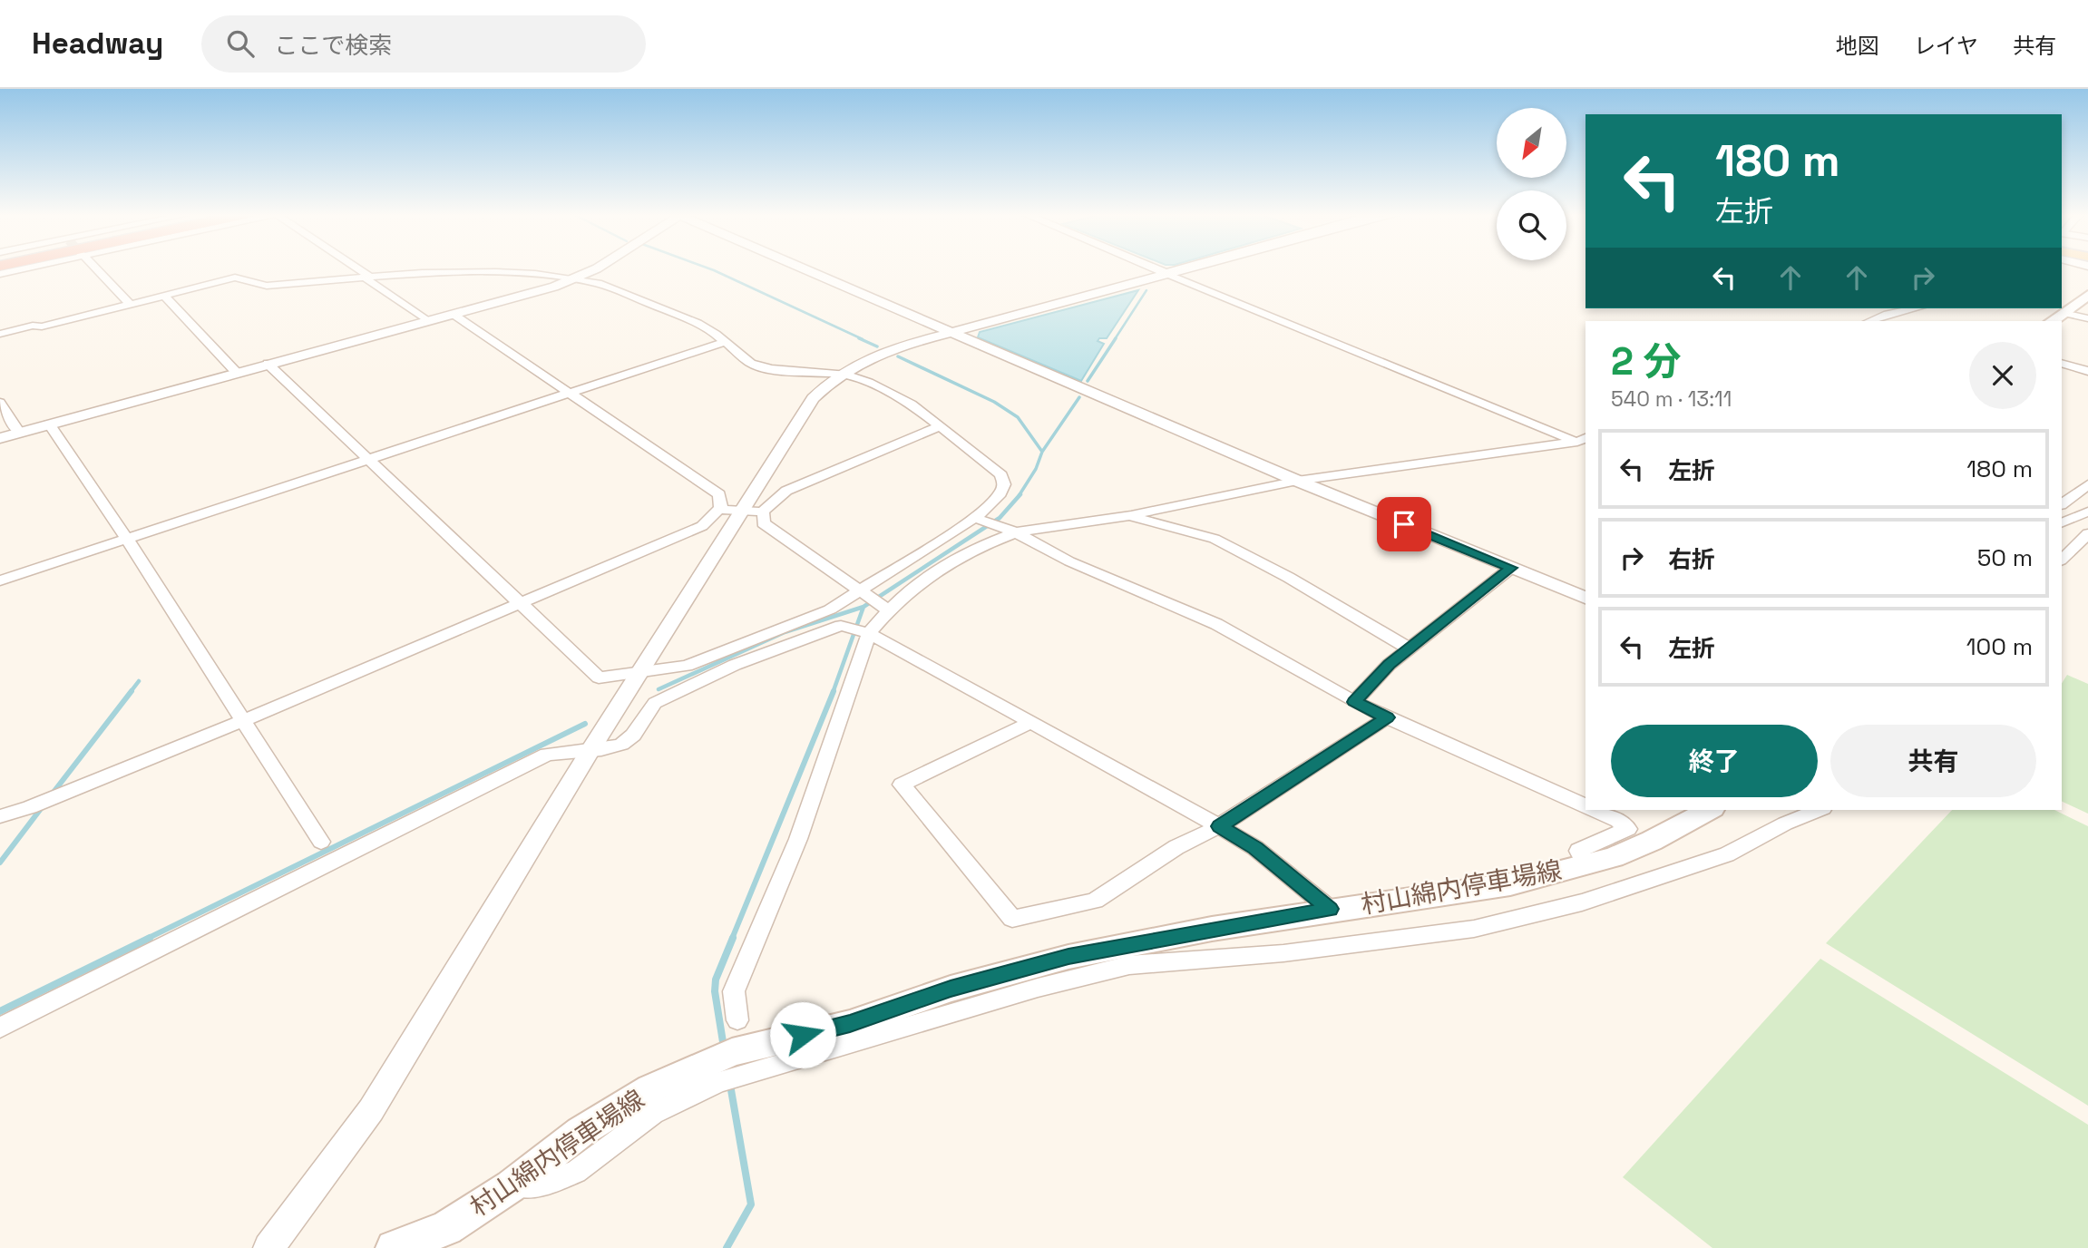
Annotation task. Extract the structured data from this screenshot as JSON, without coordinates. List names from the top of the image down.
{
  "streets": {
    "main road": ["村山綿内停車場線"]
  },
  "north": "bottom left",
  "page": {
    "header": "Headway",
    "search": "ここで検索",
    "nav": ["地図", "レイヤ", "共有"],
    "turn": ["180 m", "左折"],
    "heading": ["2 分", "540 m · 13:11"],
    "list": [
      {
        "name": "左折",
        "value": "180 m"
      },
      {
        "name": "右折",
        "value": "50 m"
      },
      {
        "name": "左折",
        "value": "100 m"
      }
    ],
    "buttons": ["終了", "共有"]
  }
}
